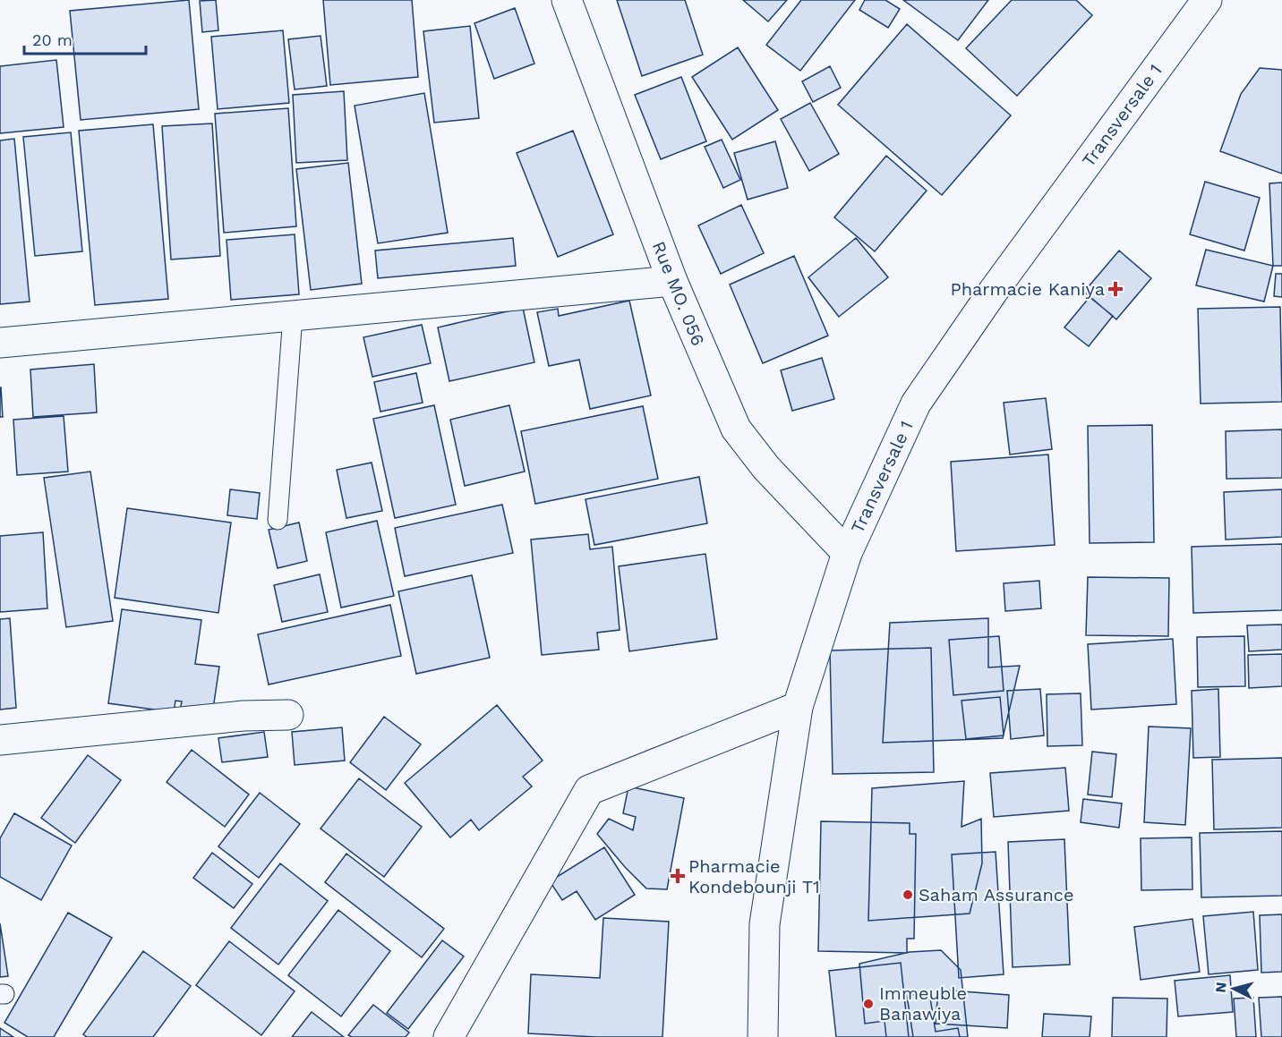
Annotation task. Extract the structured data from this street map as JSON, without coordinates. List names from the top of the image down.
{
  "streets": {
    "street": ["Transversale 1", "Rue MO. 056"]
  },
  "crossings": [
    ["Transversale 1", "Rue MO. 056"]
  ],
  "places": {
    "health": ["Pharmacie Kaniya", "Pharmacie Kondebounji T1"],
    "other": ["Saham Assurance", "Immeuble Banawiya"]
  },
  "scale_bar": "20 m",
  "north": "left"
}
